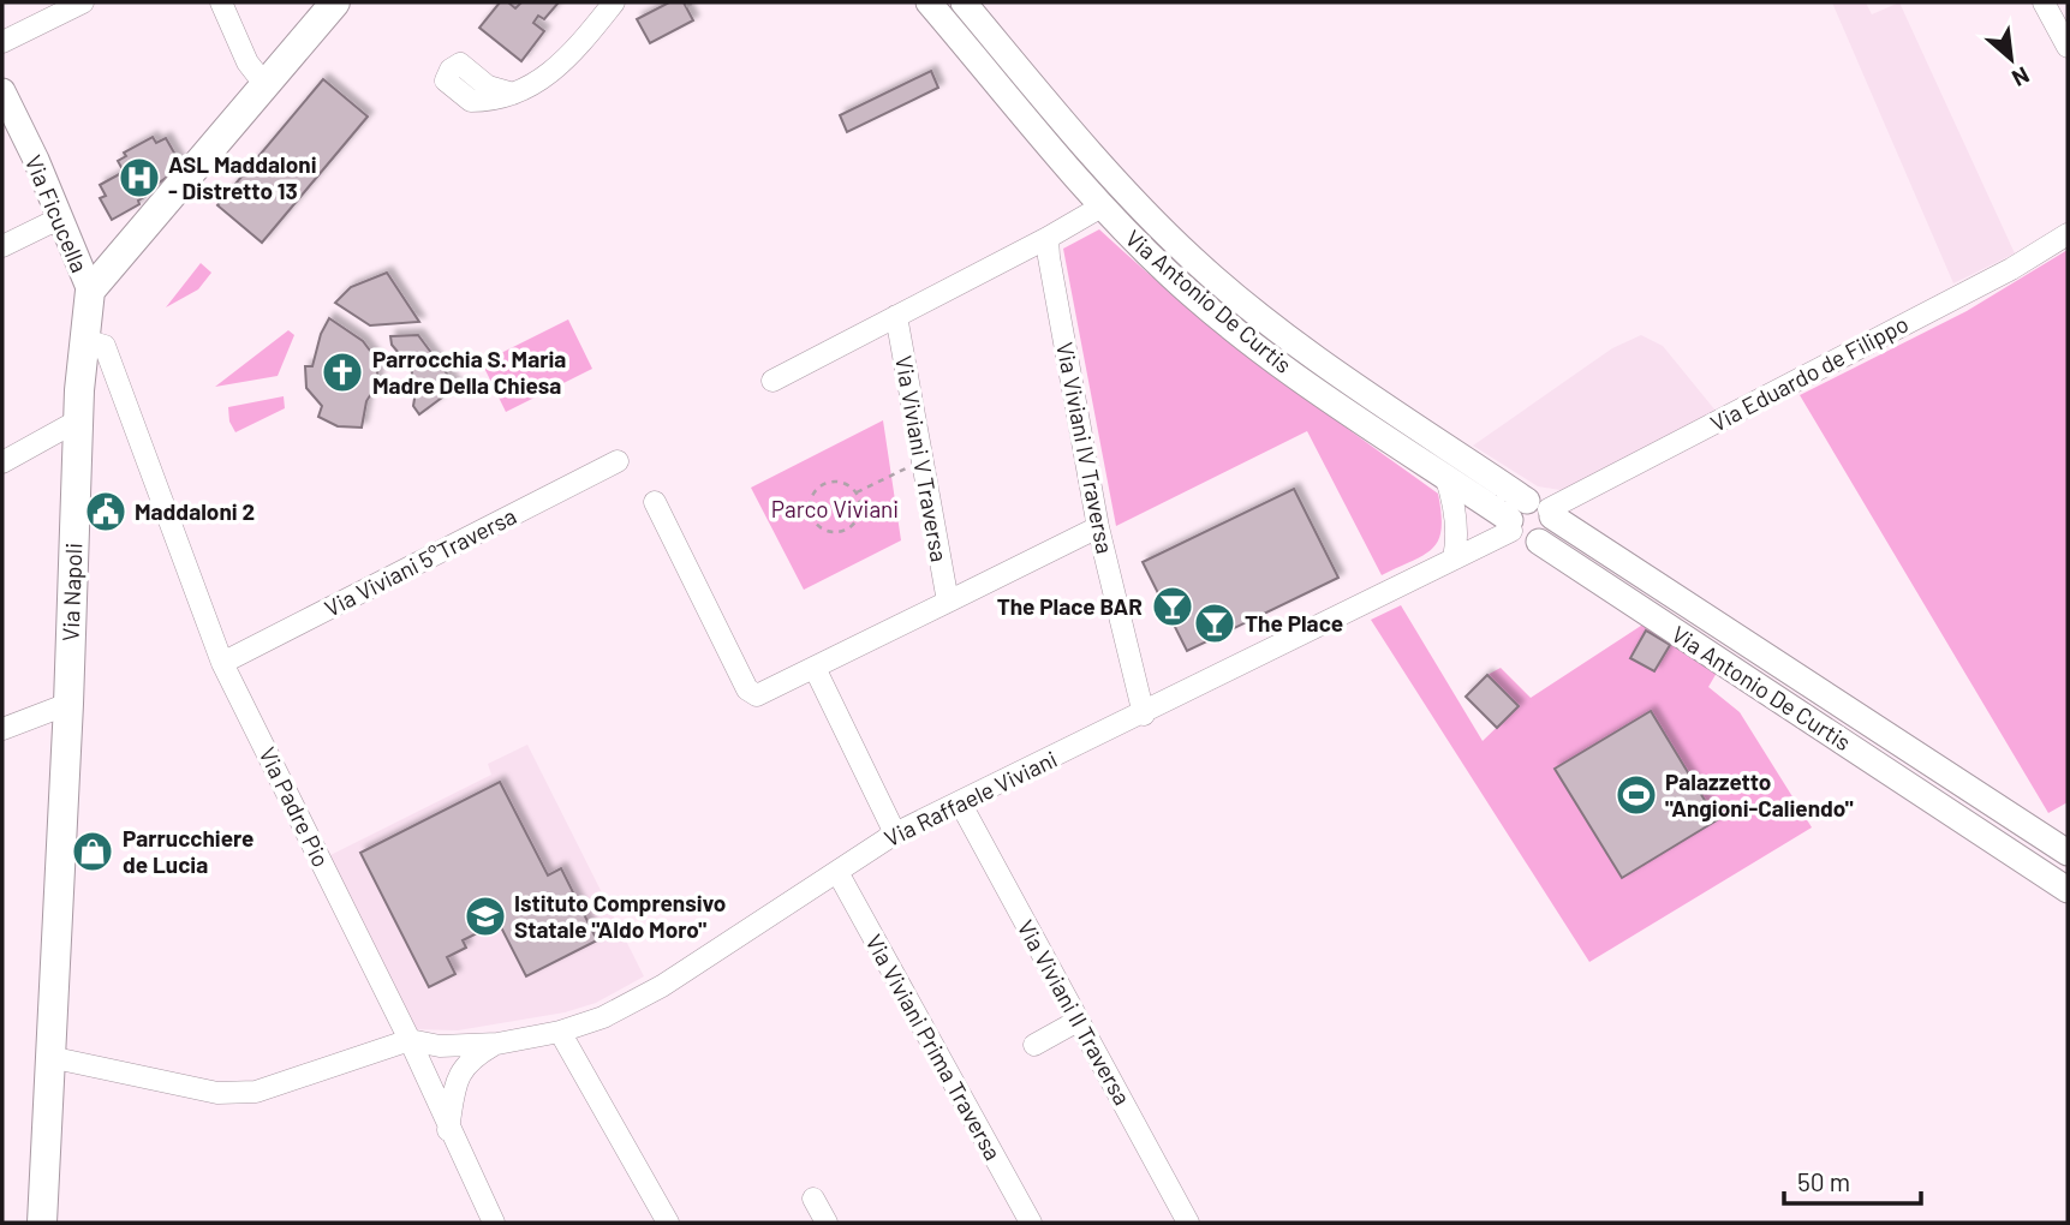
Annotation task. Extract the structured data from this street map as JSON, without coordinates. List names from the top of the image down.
{
  "streets": {
    "main road": ["Via Napoli"],
    "street": [
      "Via Ficucella",
      "Via Antonio De Curtis",
      "Via Eduardo de Filippo",
      "Via Viviani IV Traversa",
      "Via Viviani V Traversa",
      "Via Viviani 5°Traversa",
      "Via Raffaele Viviani",
      "Via Padre Pio",
      "Via Viviani II Traversa",
      "Via Viviani Prima Traversa"
    ]
  },
  "crossings": [
    ["Via Ficucella", "Via Napoli"],
    ["Via Antonio De Curtis", "Via Eduardo de Filippo"],
    ["Via Antonio De Curtis", "Via Raffaele Viviani"],
    ["Via Eduardo de Filippo", "Via Raffaele Viviani"],
    ["Via Viviani IV Traversa", "Via Raffaele Viviani"],
    ["Via Viviani 5°Traversa", "Via Padre Pio"],
    ["Via Napoli", "Via Raffaele Viviani"],
    ["Via Napoli", "Via Padre Pio"],
    ["Via Raffaele Viviani", "Via Padre Pio"],
    ["Via Raffaele Viviani", "Via Viviani II Traversa"],
    ["Via Raffaele Viviani", "Via Viviani Prima Traversa"]
  ],
  "parks": ["Parco Viviani"],
  "places": {
    "hospital": ["ASL Maddaloni - Distretto 13"],
    "church": ["Parrocchia S. Maria Madre Della Chiesa"],
    "public building": ["Maddaloni 2"],
    "bar": ["The Place BAR", "The Place"],
    "sports": ["Palazzetto \"Angioni-Caliendo\""],
    "shop": ["Parrucchiere de Lucia"],
    "school or university": ["Istituto Comprensivo Statale \"Aldo Moro\""]
  },
  "scale_bar": "50 m",
  "north": "bottom right"
}
